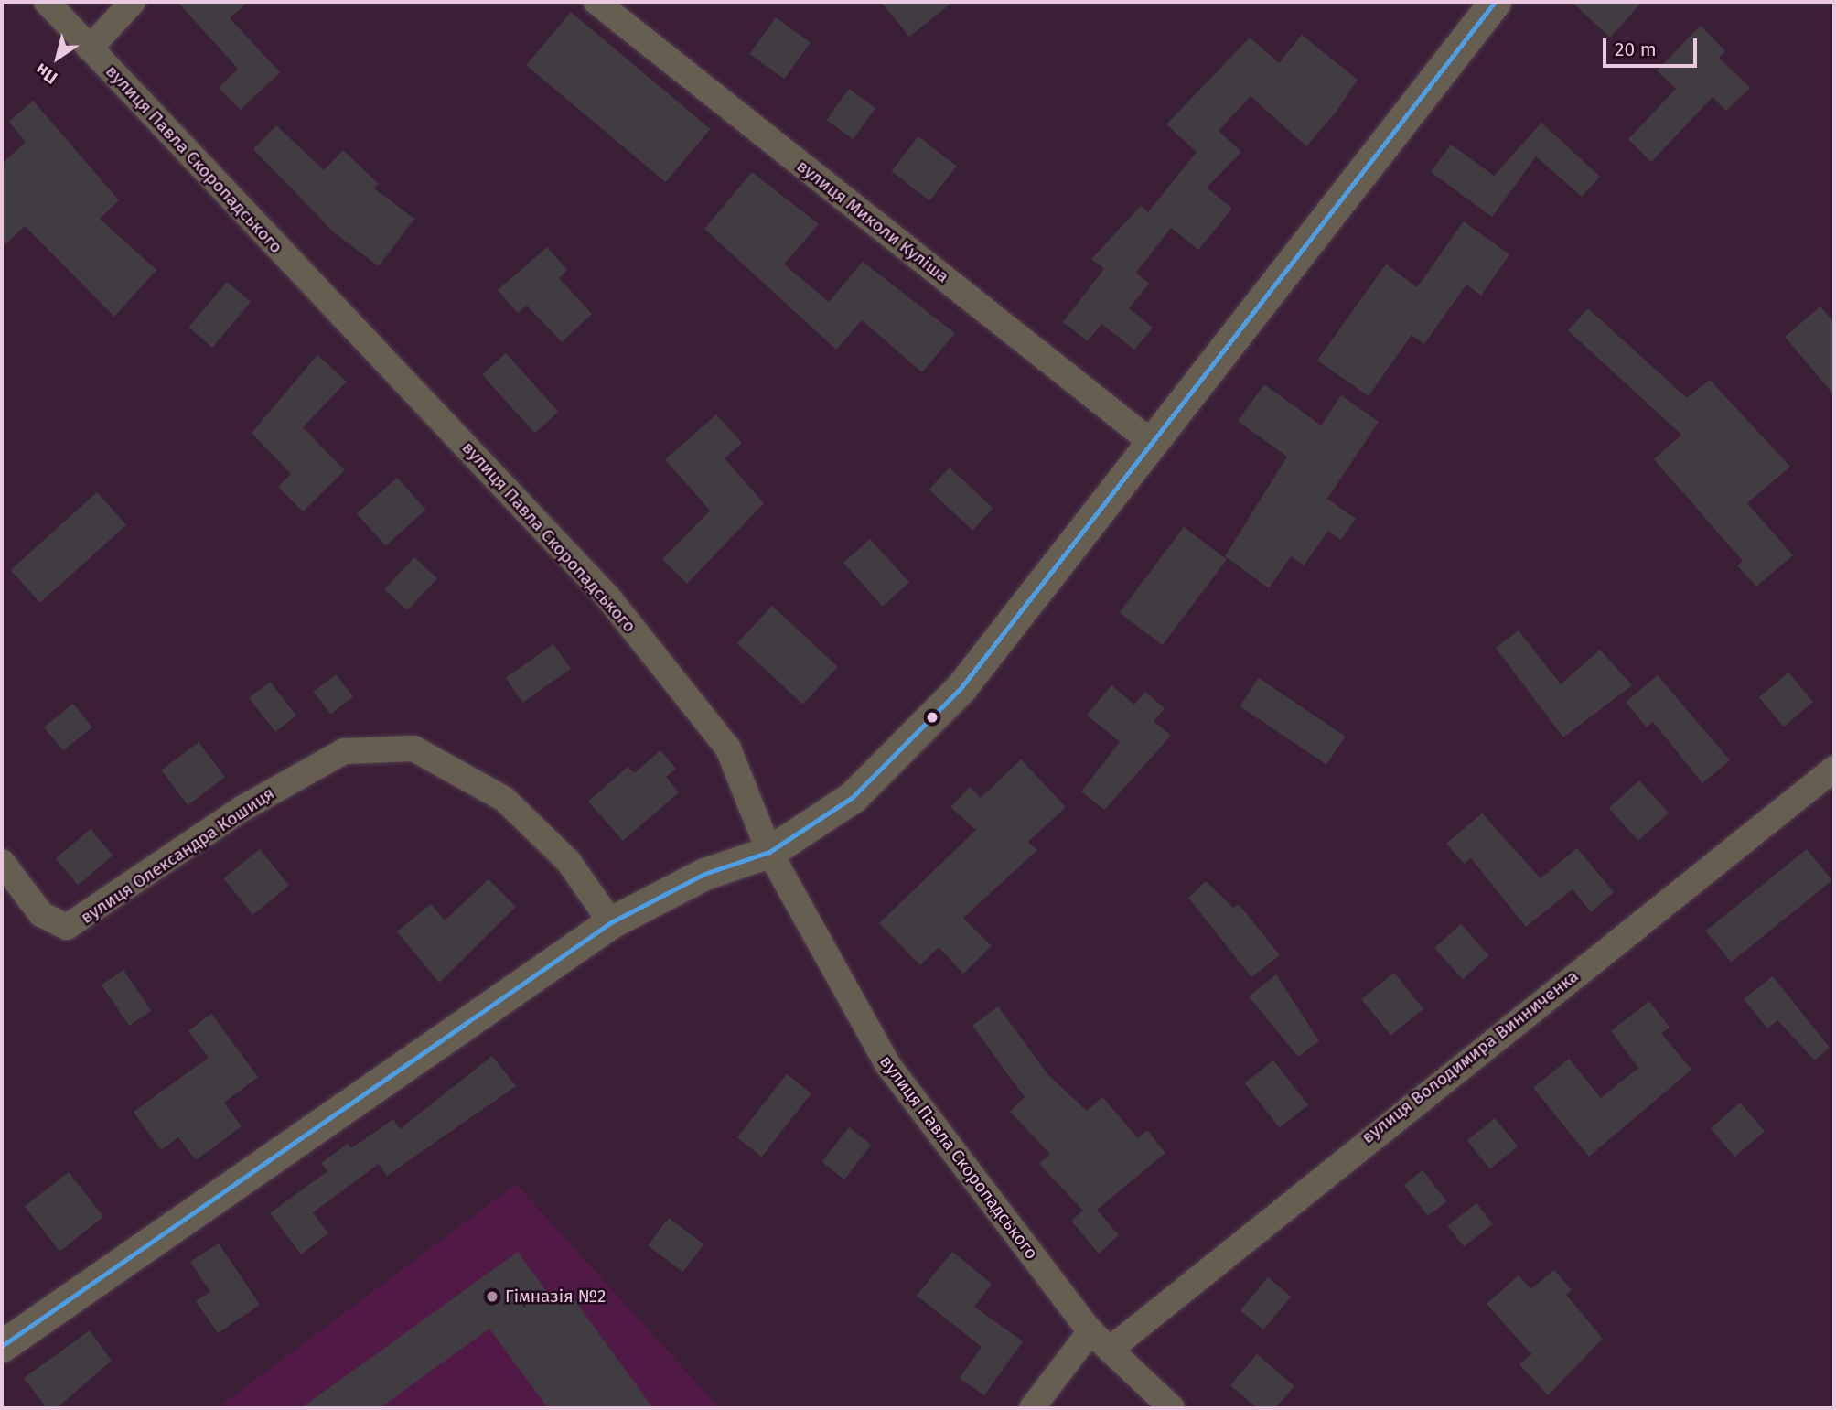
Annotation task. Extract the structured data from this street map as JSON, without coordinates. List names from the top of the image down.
{
  "streets": {
    "street": [
      "вулиця Павла Скоропадського",
      "вулиця Миколи Куліша",
      "вулиця Олександра Кошиця",
      "вулиця Володимира Винниченка"
    ]
  },
  "crossings": [
    ["вулиця Павла Скоропадського", "вулиця Володимира Винниченка"]
  ],
  "places": ["Гімназія №2"],
  "scale_bar": "20 m",
  "north": "bottom left"
}
